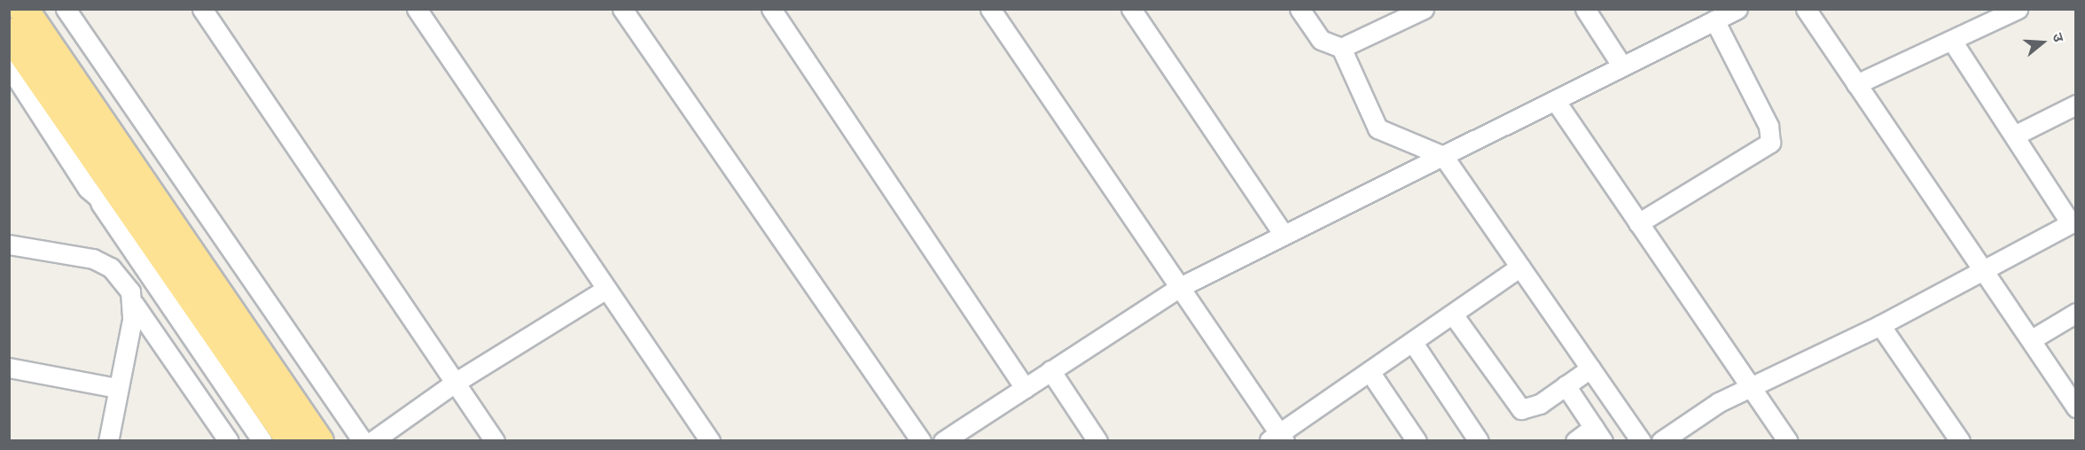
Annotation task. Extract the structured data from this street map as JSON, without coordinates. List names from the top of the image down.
{
  "north": "right"
}
